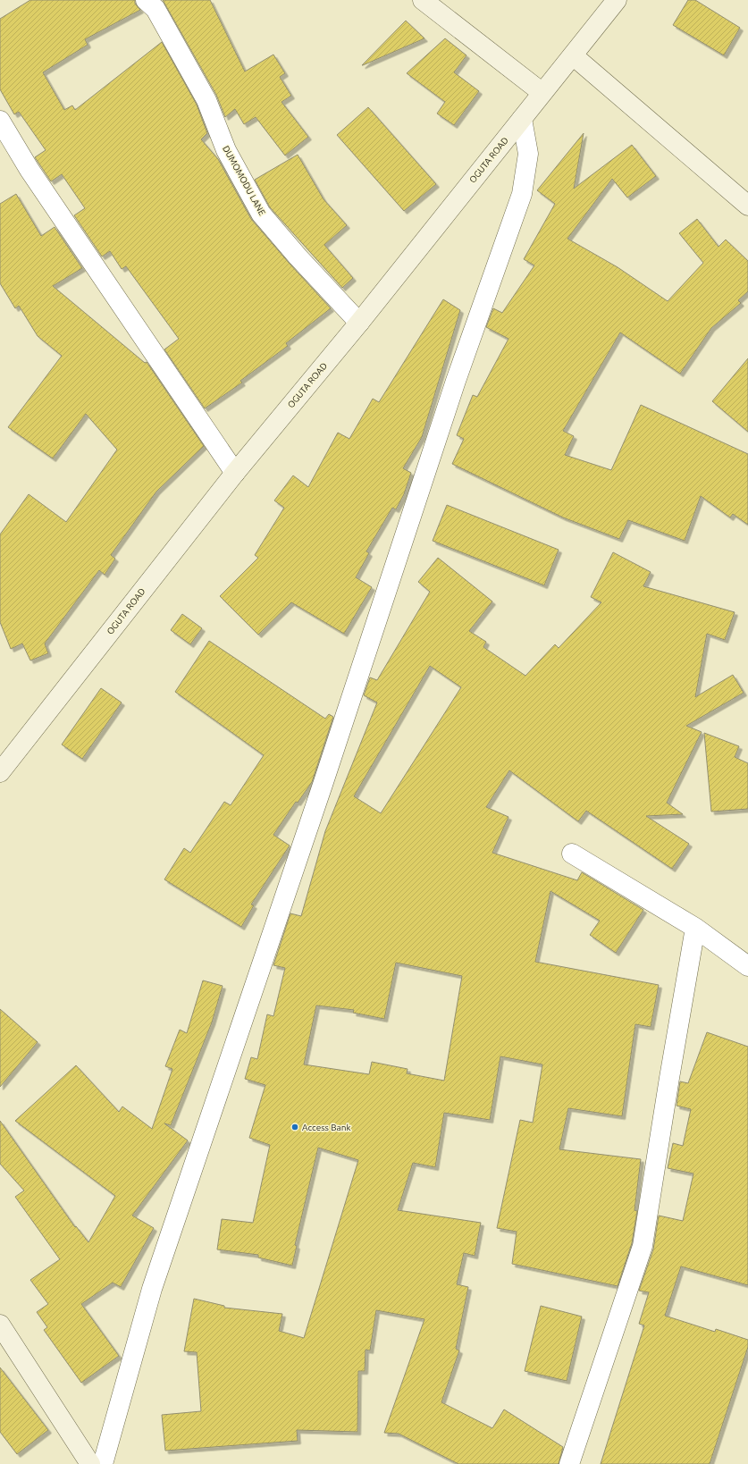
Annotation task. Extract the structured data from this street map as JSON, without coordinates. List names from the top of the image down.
{
  "streets": {
    "main road": ["OGUTA ROAD"],
    "street": ["DUMOMODU LANE"]
  },
  "crossings": [
    ["OGUTA ROAD", "DUMOMODU LANE"]
  ],
  "places": ["Access Bank"]
}
